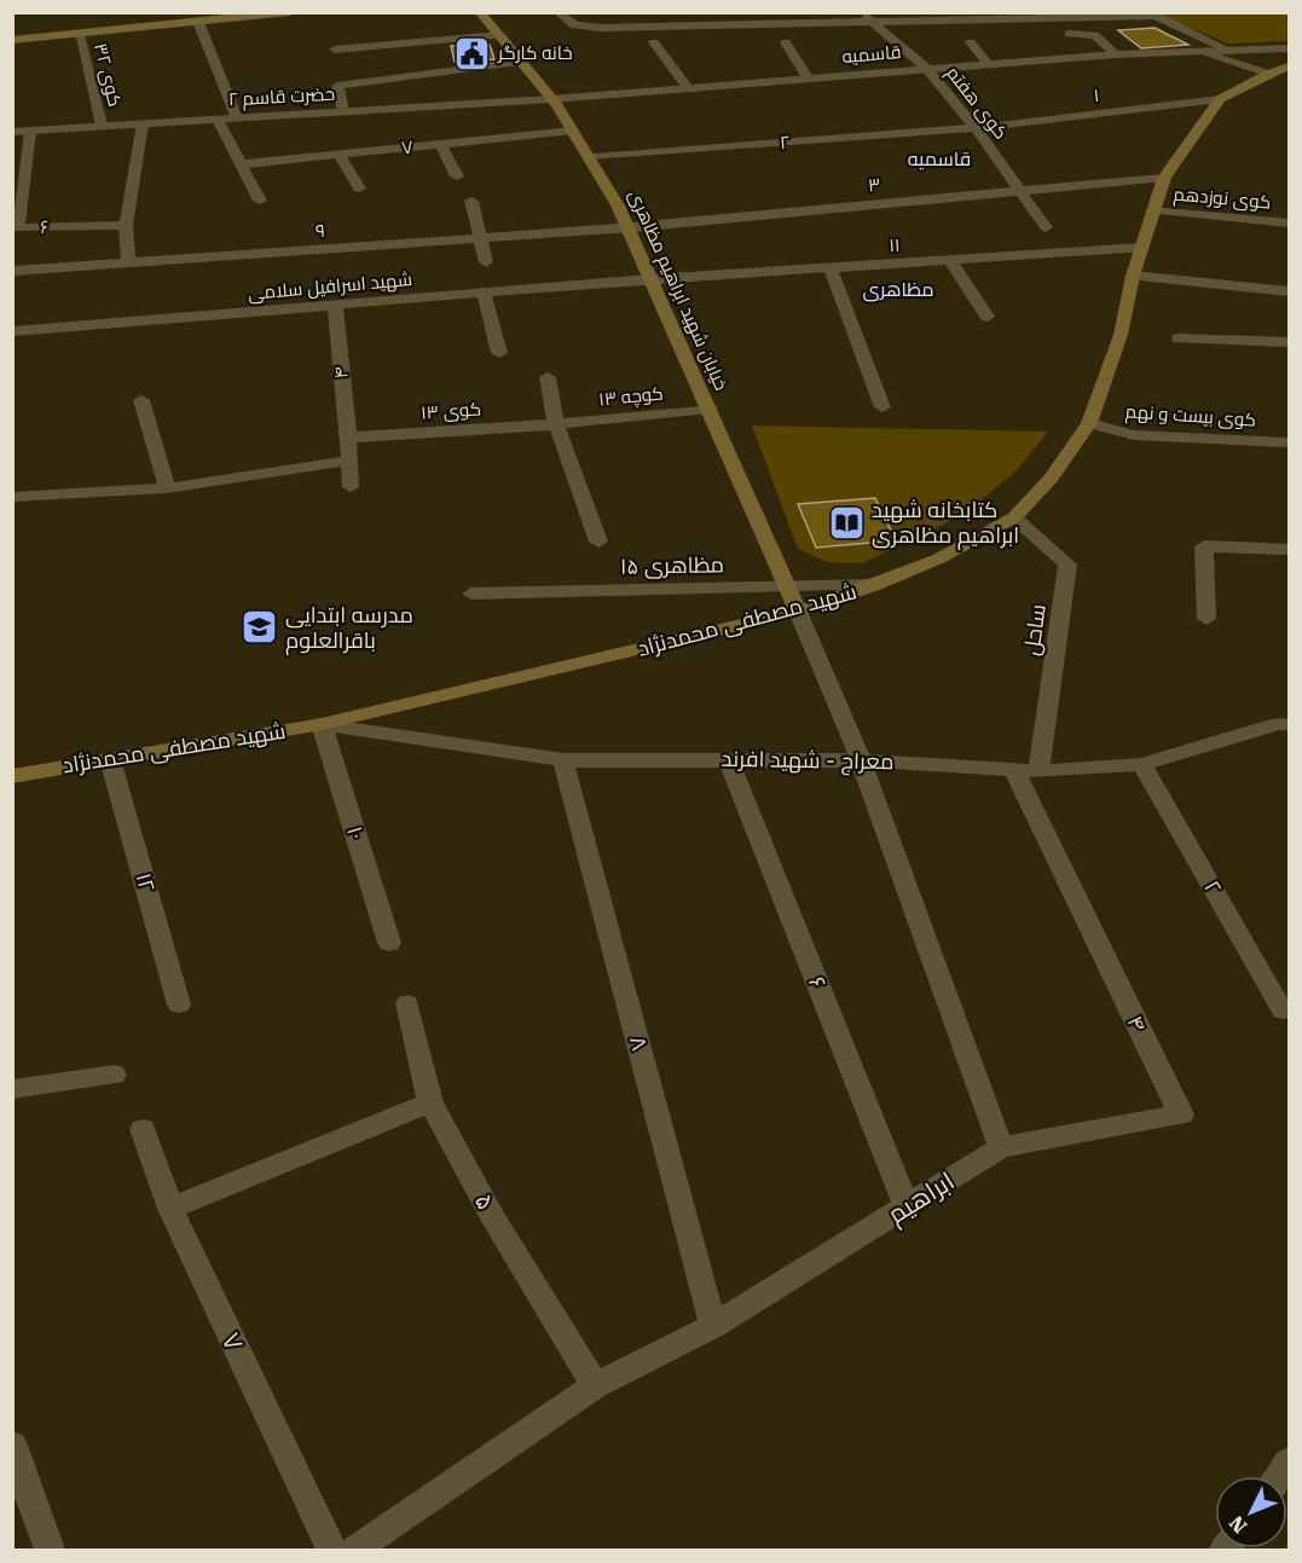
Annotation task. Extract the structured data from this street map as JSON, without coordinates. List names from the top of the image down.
{
  "streets": {
    "main road": ["خیابان شهید ابراهیم مظاهری", "شهید مصطفی محمدنژاد"],
    "street": [
      "قاسمیه",
      "کوی ۳۲",
      "۱",
      "۲ حضرت قاسم",
      "کوی هفتم",
      "۲",
      "۷",
      "۳",
      "کوی نوزدهم",
      "۶",
      "۹",
      "۱۱",
      "شهید اسرافیل سلامی",
      "۴",
      "کوچه ۱۳",
      "کوی ۱۳",
      "کوی بیست و نهم",
      "۱۵ مظاهری",
      "ساحل",
      "معراج - شهید افرند",
      "۱۰",
      "۱۲",
      "۸",
      "ابراهیم",
      "۵"
    ]
  },
  "crossings": [
    ["قاسمیه", "۲ حضرت قاسم"],
    ["قاسمیه", "کوی هفتم"],
    ["قاسمیه", "خیابان شهید ابراهیم مظاهری"],
    ["کوی ۳۲", "۲ حضرت قاسم"],
    ["۱", "کوی هفتم"],
    ["۱", "۲"],
    ["۱", "شهید مصطفی محمدنژاد"],
    ["۲ حضرت قاسم", "۶"],
    ["۲ حضرت قاسم", "خیابان شهید ابراهیم مظاهری"],
    ["کوی هفتم", "۲"],
    ["کوی هفتم", "۳"],
    ["۲", "خیابان شهید ابراهیم مظاهری"],
    ["۲", "معراج - شهید افرند"],
    ["۷", "خیابان شهید ابراهیم مظاهری"],
    ["۳", "۹"],
    ["۳", "خیابان شهید ابراهیم مظاهری"],
    ["۳", "شهید مصطفی محمدنژاد"],
    ["کوی نوزدهم", "شهید مصطفی محمدنژاد"],
    ["۶", "معراج - شهید افرند"],
    ["۶", "ابراهیم"],
    ["۹", "خیابان شهید ابراهیم مظاهری"],
    ["۱۱", "شهید اسرافیل سلامی"],
    ["۱۱", "خیابان شهید ابراهیم مظاهری"],
    ["۱۱", "شهید مصطفی محمدنژاد"],
    ["شهید اسرافیل سلامی", "خیابان شهید ابراهیم مظاهری"],
    ["شهید اسرافیل سلامی", "۴"],
    ["خیابان شهید ابراهیم مظاهری", "کوچه ۱۳"],
    ["خیابان شهید ابراهیم مظاهری", "۱۵ مظاهری"],
    ["خیابان شهید ابراهیم مظاهری", "شهید مصطفی محمدنژاد"],
    ["۴", "کوی ۱۳"],
    ["۴", "معراج - شهید افرند"],
    ["۴", "ابراهیم"],
    ["کوچه ۱۳", "کوی ۱۳"],
    ["کوی بیست و نهم", "شهید مصطفی محمدنژاد"],
    ["۱۵ مظاهری", "شهید مصطفی محمدنژاد"],
    ["شهید مصطفی محمدنژاد", "ساحل"],
    ["شهید مصطفی محمدنژاد", "معراج - شهید افرند"],
    ["شهید مصطفی محمدنژاد", "۱۰"],
    ["شهید مصطفی محمدنژاد", "۱۲"],
    ["ساحل", "معراج - شهید افرند"],
    ["معراج - شهید افرند", "۱۰"],
    ["معراج - شهید افرند", "۸"],
    ["۸", "ابراهیم"],
    ["ابراهیم", "۵"]
  ],
  "districts": ["قاسمیه", "مظاهری"],
  "places": {
    "public building": ["خانه کارگر"],
    "library": ["کتابخانه شهید ابراهیم مظاهری"],
    "school or university": ["مدرسه ابتدایی باقرالعلوم"]
  },
  "north": "bottom left"
}
